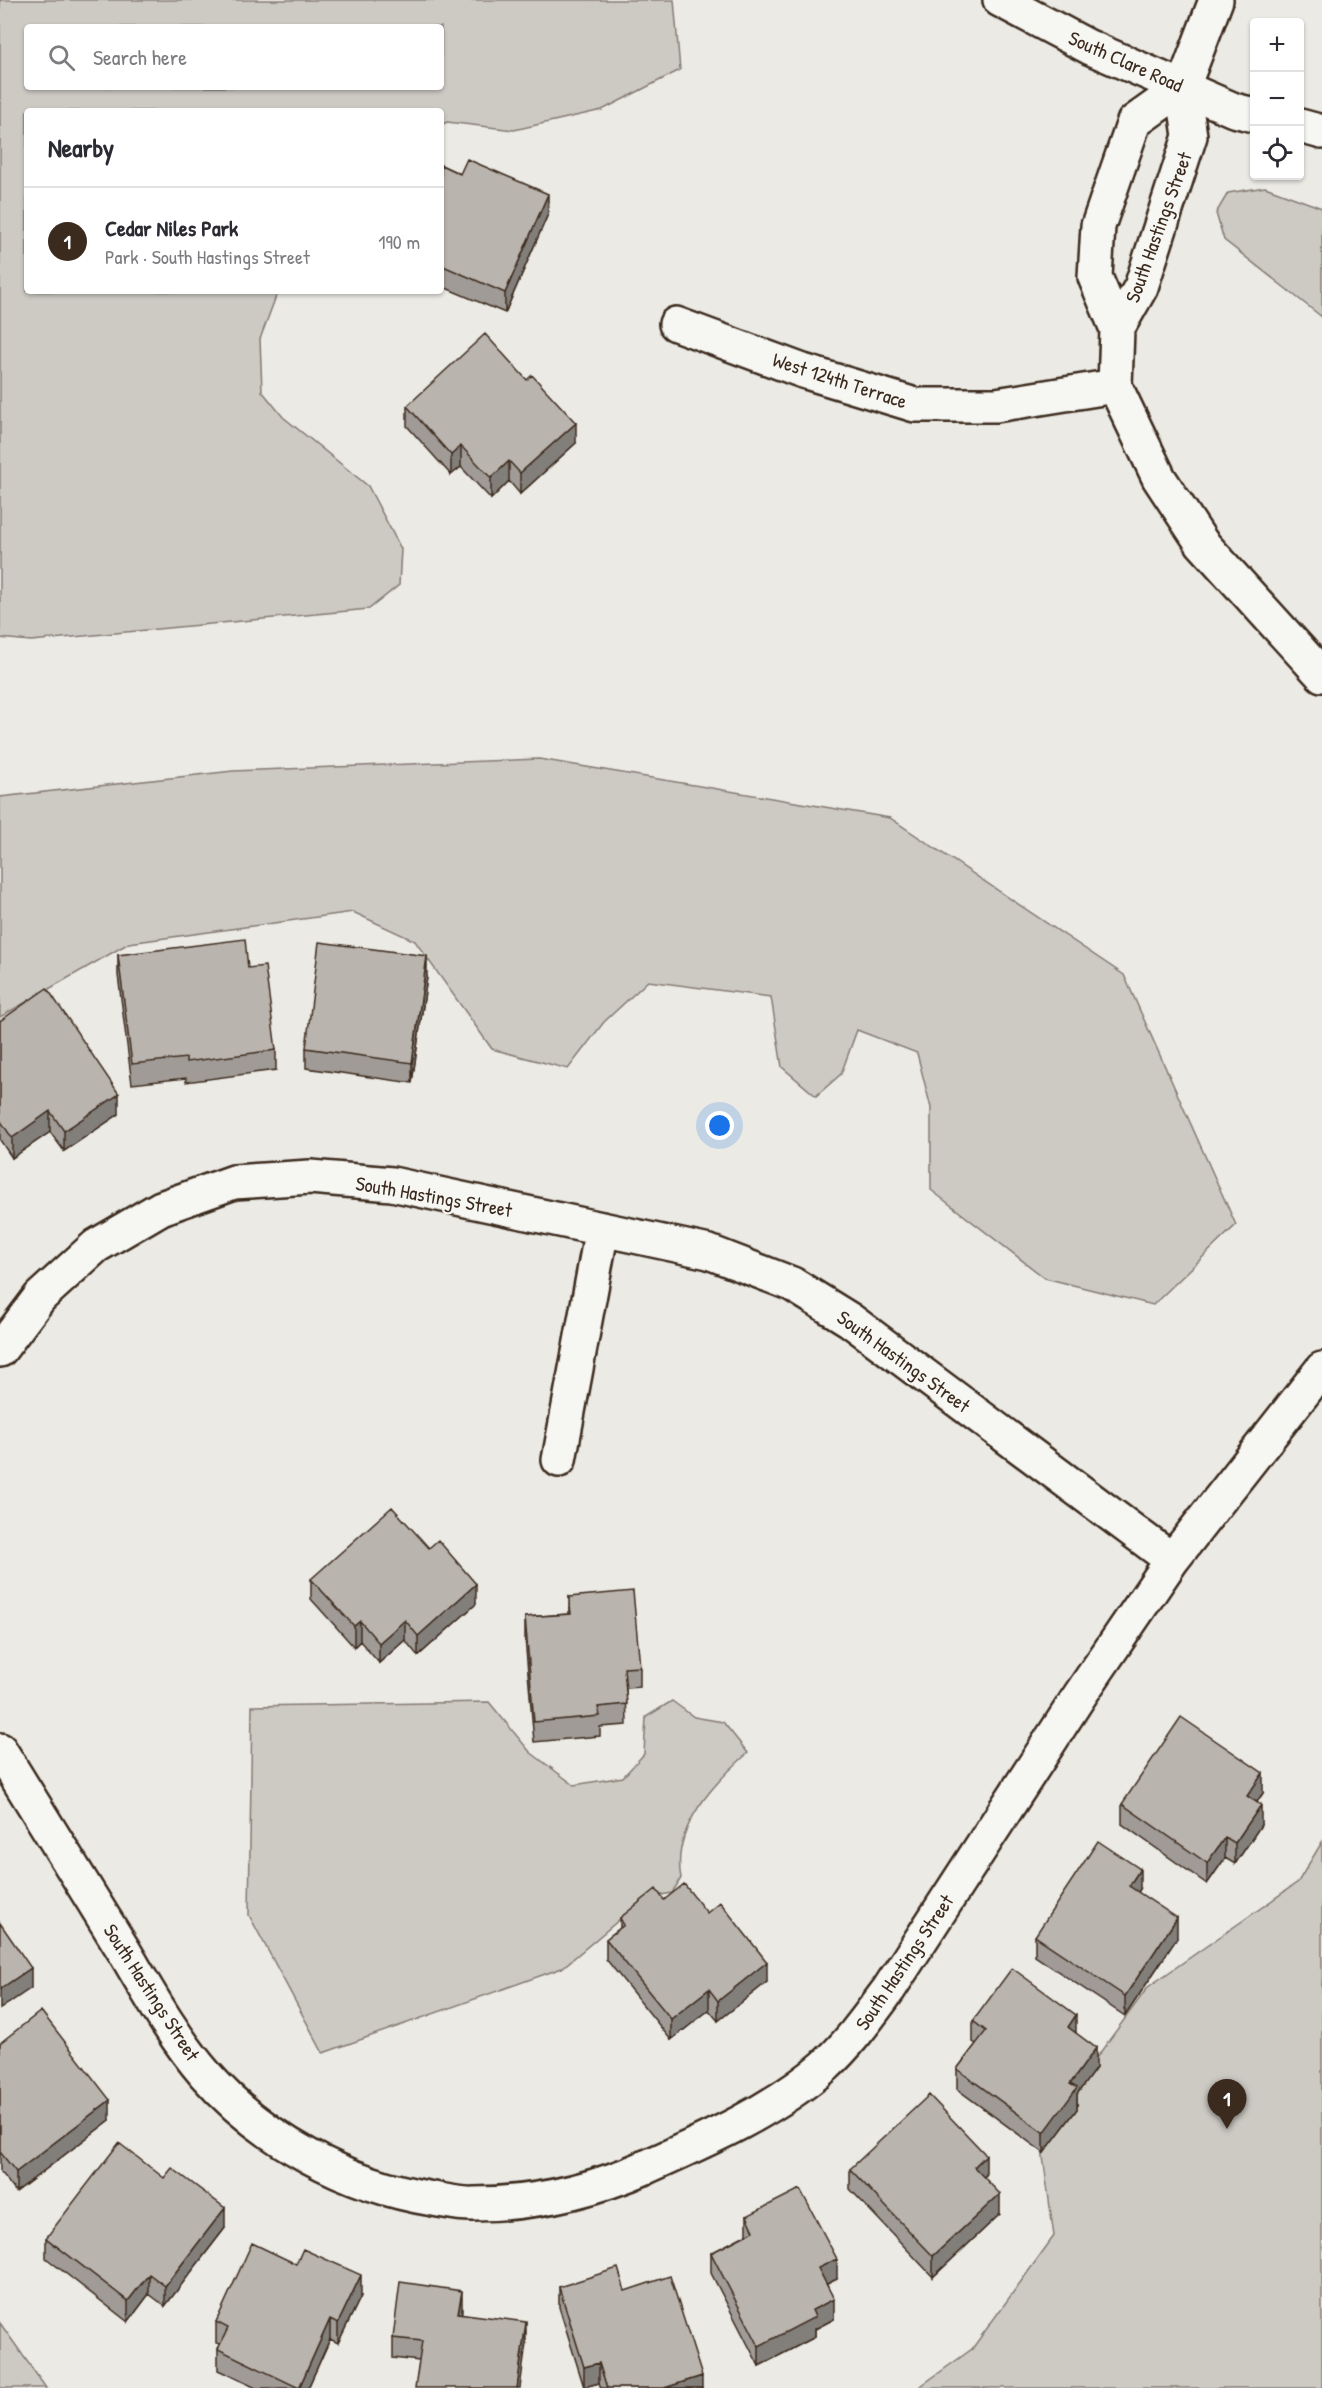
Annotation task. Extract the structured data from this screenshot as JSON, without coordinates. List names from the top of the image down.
{
  "streets": {
    "street": ["South Clare Road", "South Hastings Street", "West 124th Terrace"]
  },
  "crossings": [
    ["South Clare Road", "South Hastings Street"],
    ["South Hastings Street", "West 124th Terrace"]
  ],
  "page": {
    "map_buttons": ["+", "−"],
    "search": "Search here",
    "heading": "Nearby",
    "list": [
      {
        "mark": "1",
        "name": "Cedar Niles Park",
        "note": "Park · South Hastings Street",
        "value": "190 m"
      }
    ],
    "pins": "1"
  }
}
